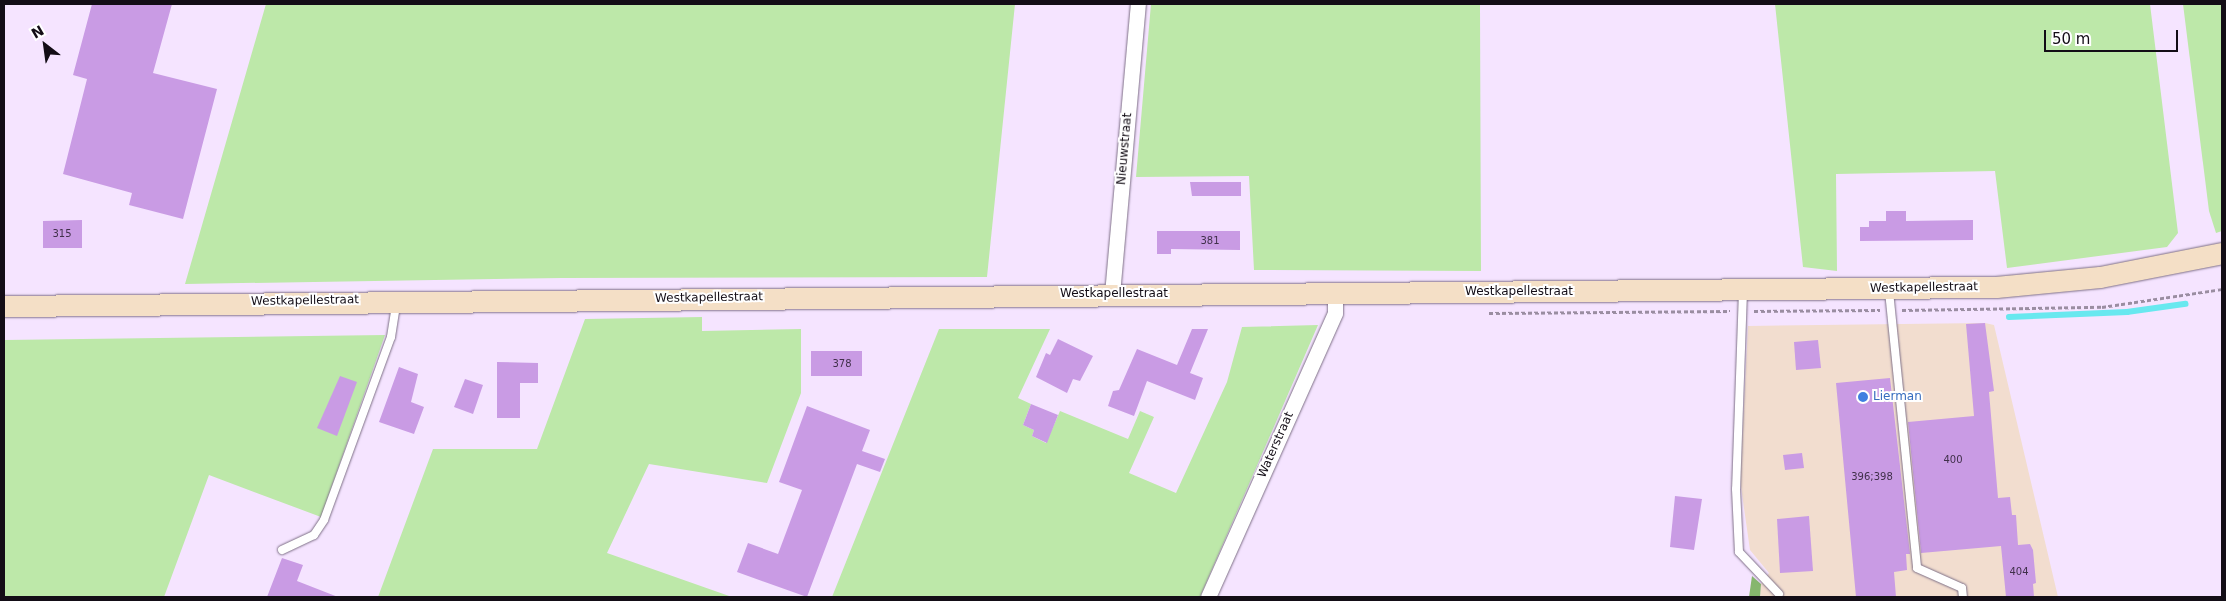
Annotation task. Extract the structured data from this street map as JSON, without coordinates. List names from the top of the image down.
{
  "streets": {
    "street": ["Nieuwstraat", "Westkapellestraat", "Waterstraat"]
  },
  "crossings": [
    ["Nieuwstraat", "Westkapellestraat"],
    ["Westkapellestraat", "Waterstraat"]
  ],
  "places": ["Lierman"],
  "house_numbers": [
    "315",
    "381",
    "378",
    "400",
    "396;398",
    "404"
  ],
  "scale_bar": "50 m",
  "north": "top left"
}
